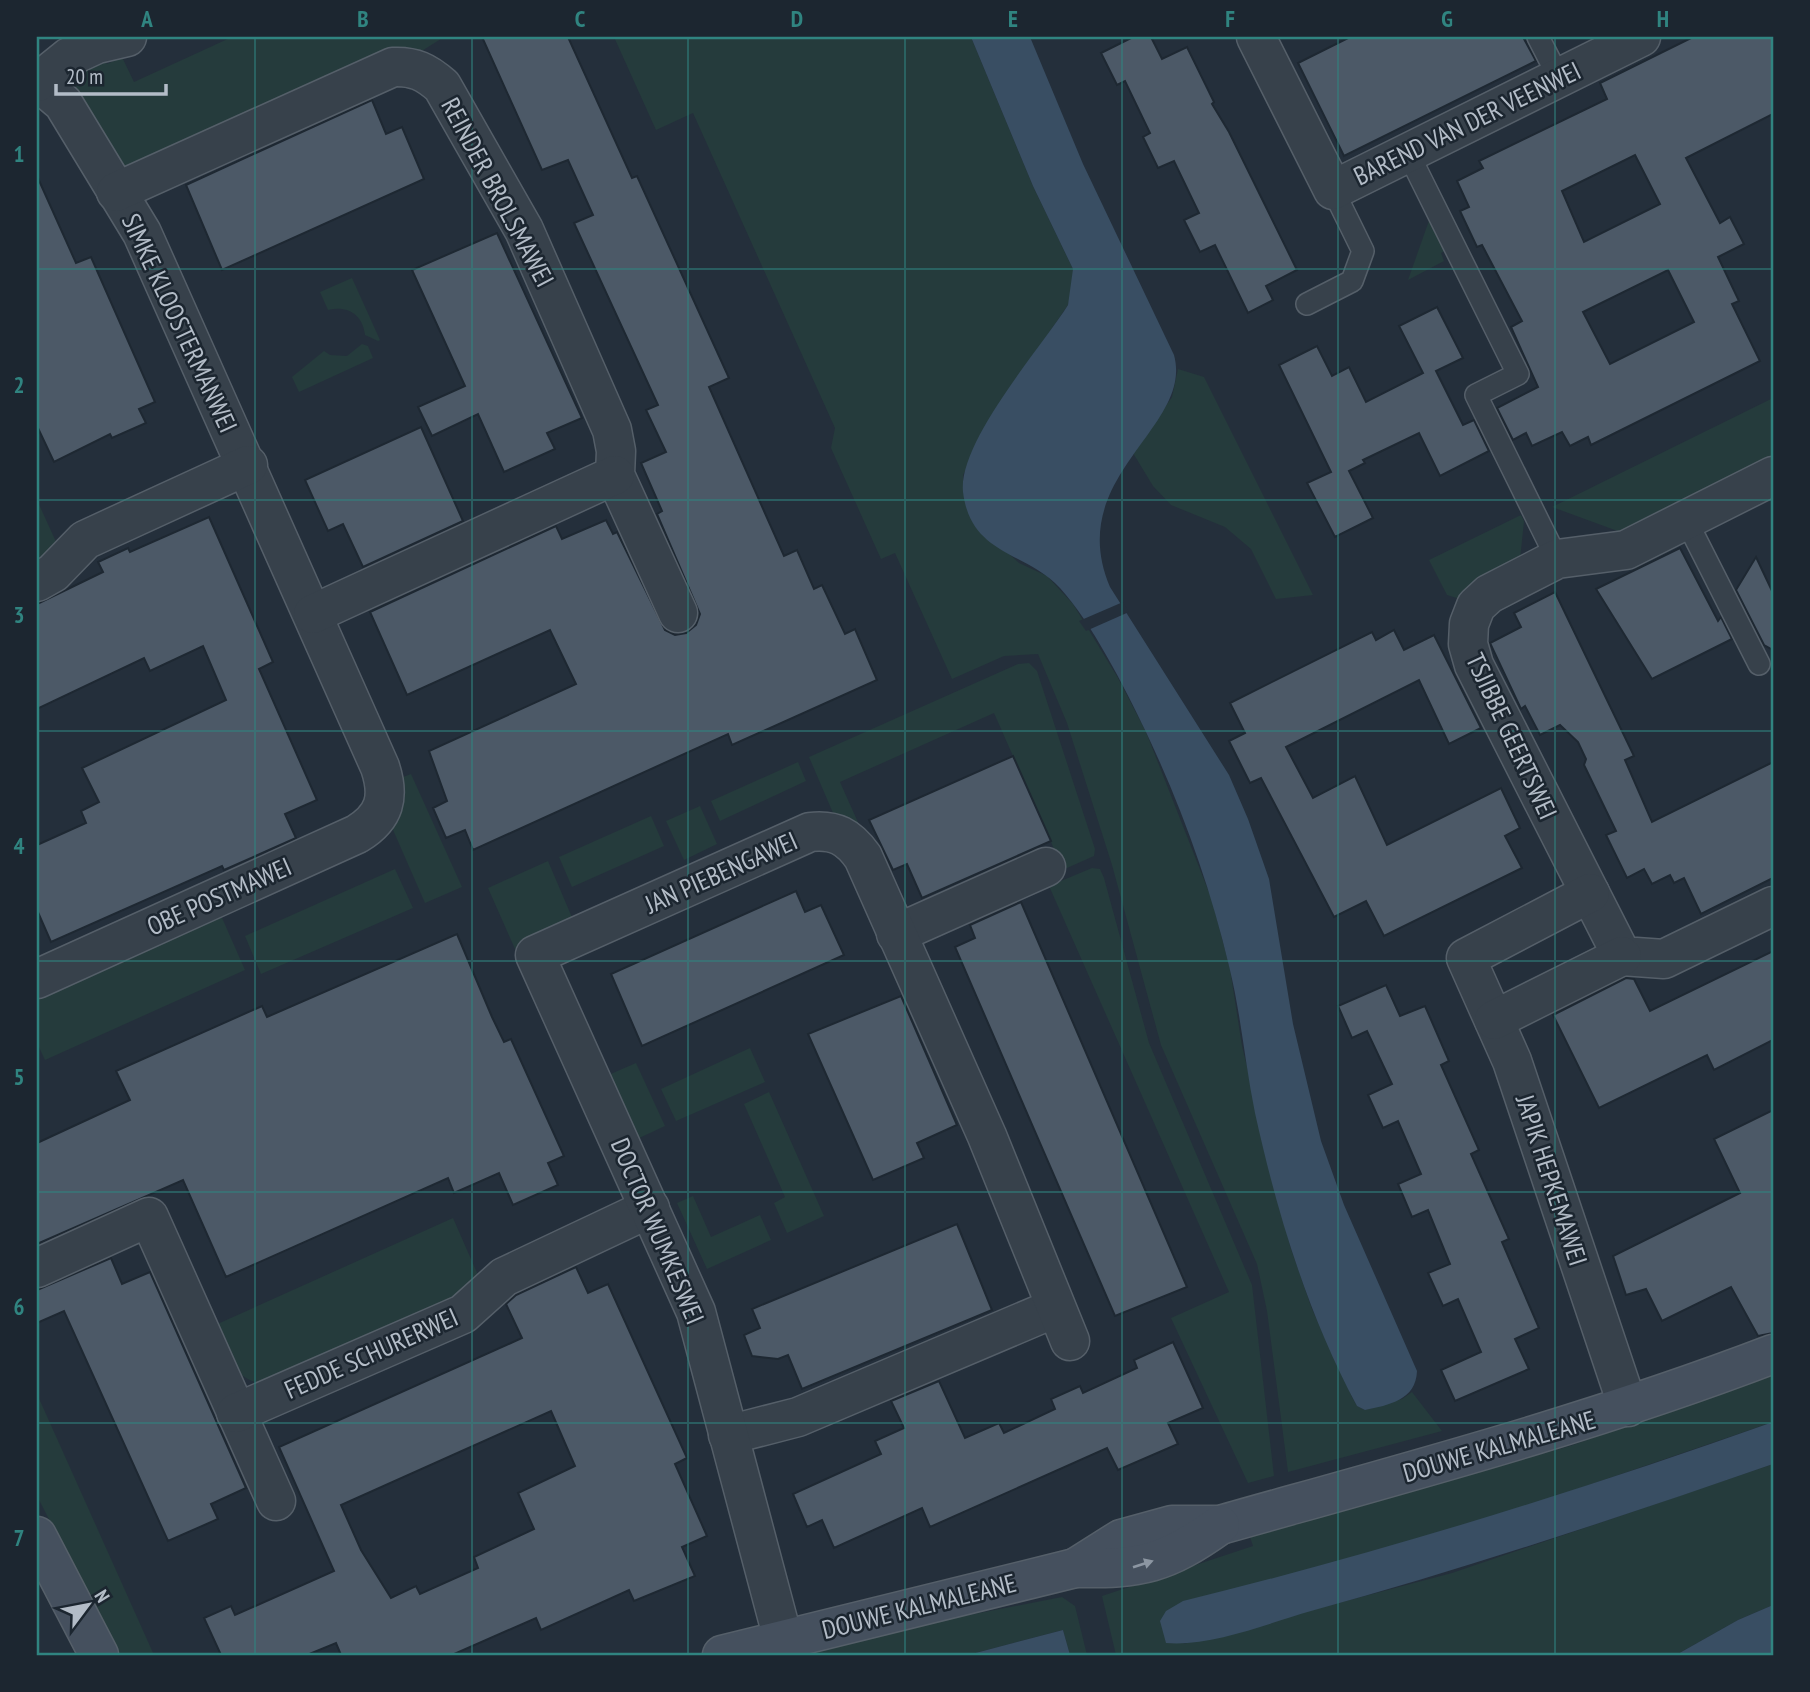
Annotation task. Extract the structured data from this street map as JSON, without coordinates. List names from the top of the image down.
{
  "streets": {
    "street": [
      "BAREND VAN DER VEENWEI",
      "REINDER BROLSMAWEI",
      "SIMKE KLOOSTERMANWEI",
      "TSJIBBE GEERTSWEI",
      "JAN PIEBENGAWEI",
      "OBE POSTMAWEI",
      "JAPIK HEPKEMAWEI",
      "DOCTOR WUMKESWEI",
      "FEDDE SCHURERWEI",
      "DOUWE KALMALEANE"
    ]
  },
  "crossings": [
    ["REINDER BROLSMAWEI", "SIMKE KLOOSTERMANWEI"],
    ["SIMKE KLOOSTERMANWEI", "OBE POSTMAWEI"],
    ["TSJIBBE GEERTSWEI", "JAPIK HEPKEMAWEI"],
    ["JAN PIEBENGAWEI", "DOCTOR WUMKESWEI"],
    ["JAPIK HEPKEMAWEI", "DOUWE KALMALEANE"],
    ["DOCTOR WUMKESWEI", "FEDDE SCHURERWEI"],
    ["DOCTOR WUMKESWEI", "DOUWE KALMALEANE"]
  ],
  "scale_bar": "20 m",
  "north": "top right",
  "grid": {
    "columns": [
      "A",
      "B",
      "C",
      "D",
      "E",
      "F",
      "G",
      "H"
    ],
    "rows": [
      "1",
      "2",
      "3",
      "4",
      "5",
      "6",
      "7"
    ]
  }
}
